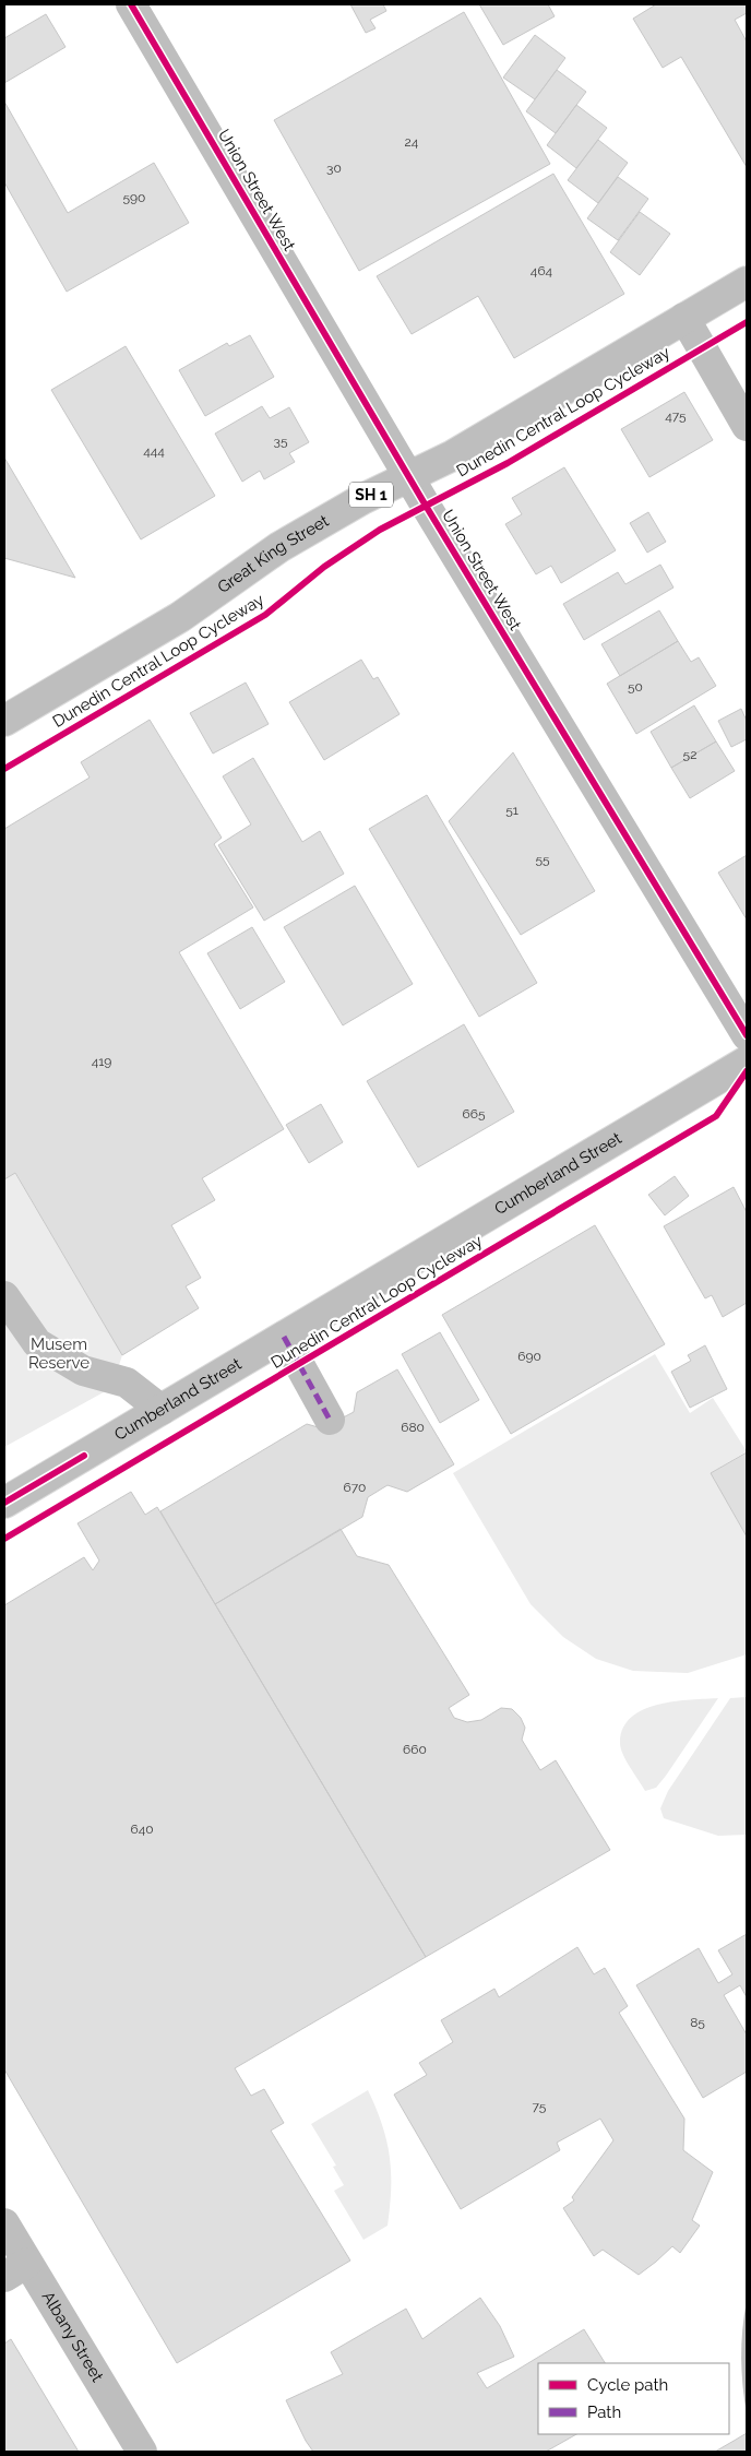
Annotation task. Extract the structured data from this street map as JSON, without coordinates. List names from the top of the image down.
{
  "streets": {
    "main road": [
      "Union Street West",
      "SH 1",
      "Great King Street",
      "Cumberland Street",
      "Albany Street"
    ],
    "cycle path": ["Dunedin Central Loop Cycleway"]
  },
  "crossings": [
    ["Union Street West", "Great King Street"]
  ],
  "parks": ["Musem Reserve"],
  "house_numbers": [
    "24",
    "30",
    "590",
    "464",
    "475",
    "35",
    "444",
    "50",
    "52",
    "51",
    "55",
    "419",
    "665",
    "690",
    "680",
    "670",
    "660",
    "640",
    "85",
    "75"
  ],
  "legend": ["Cycle path", "Path"]
}
